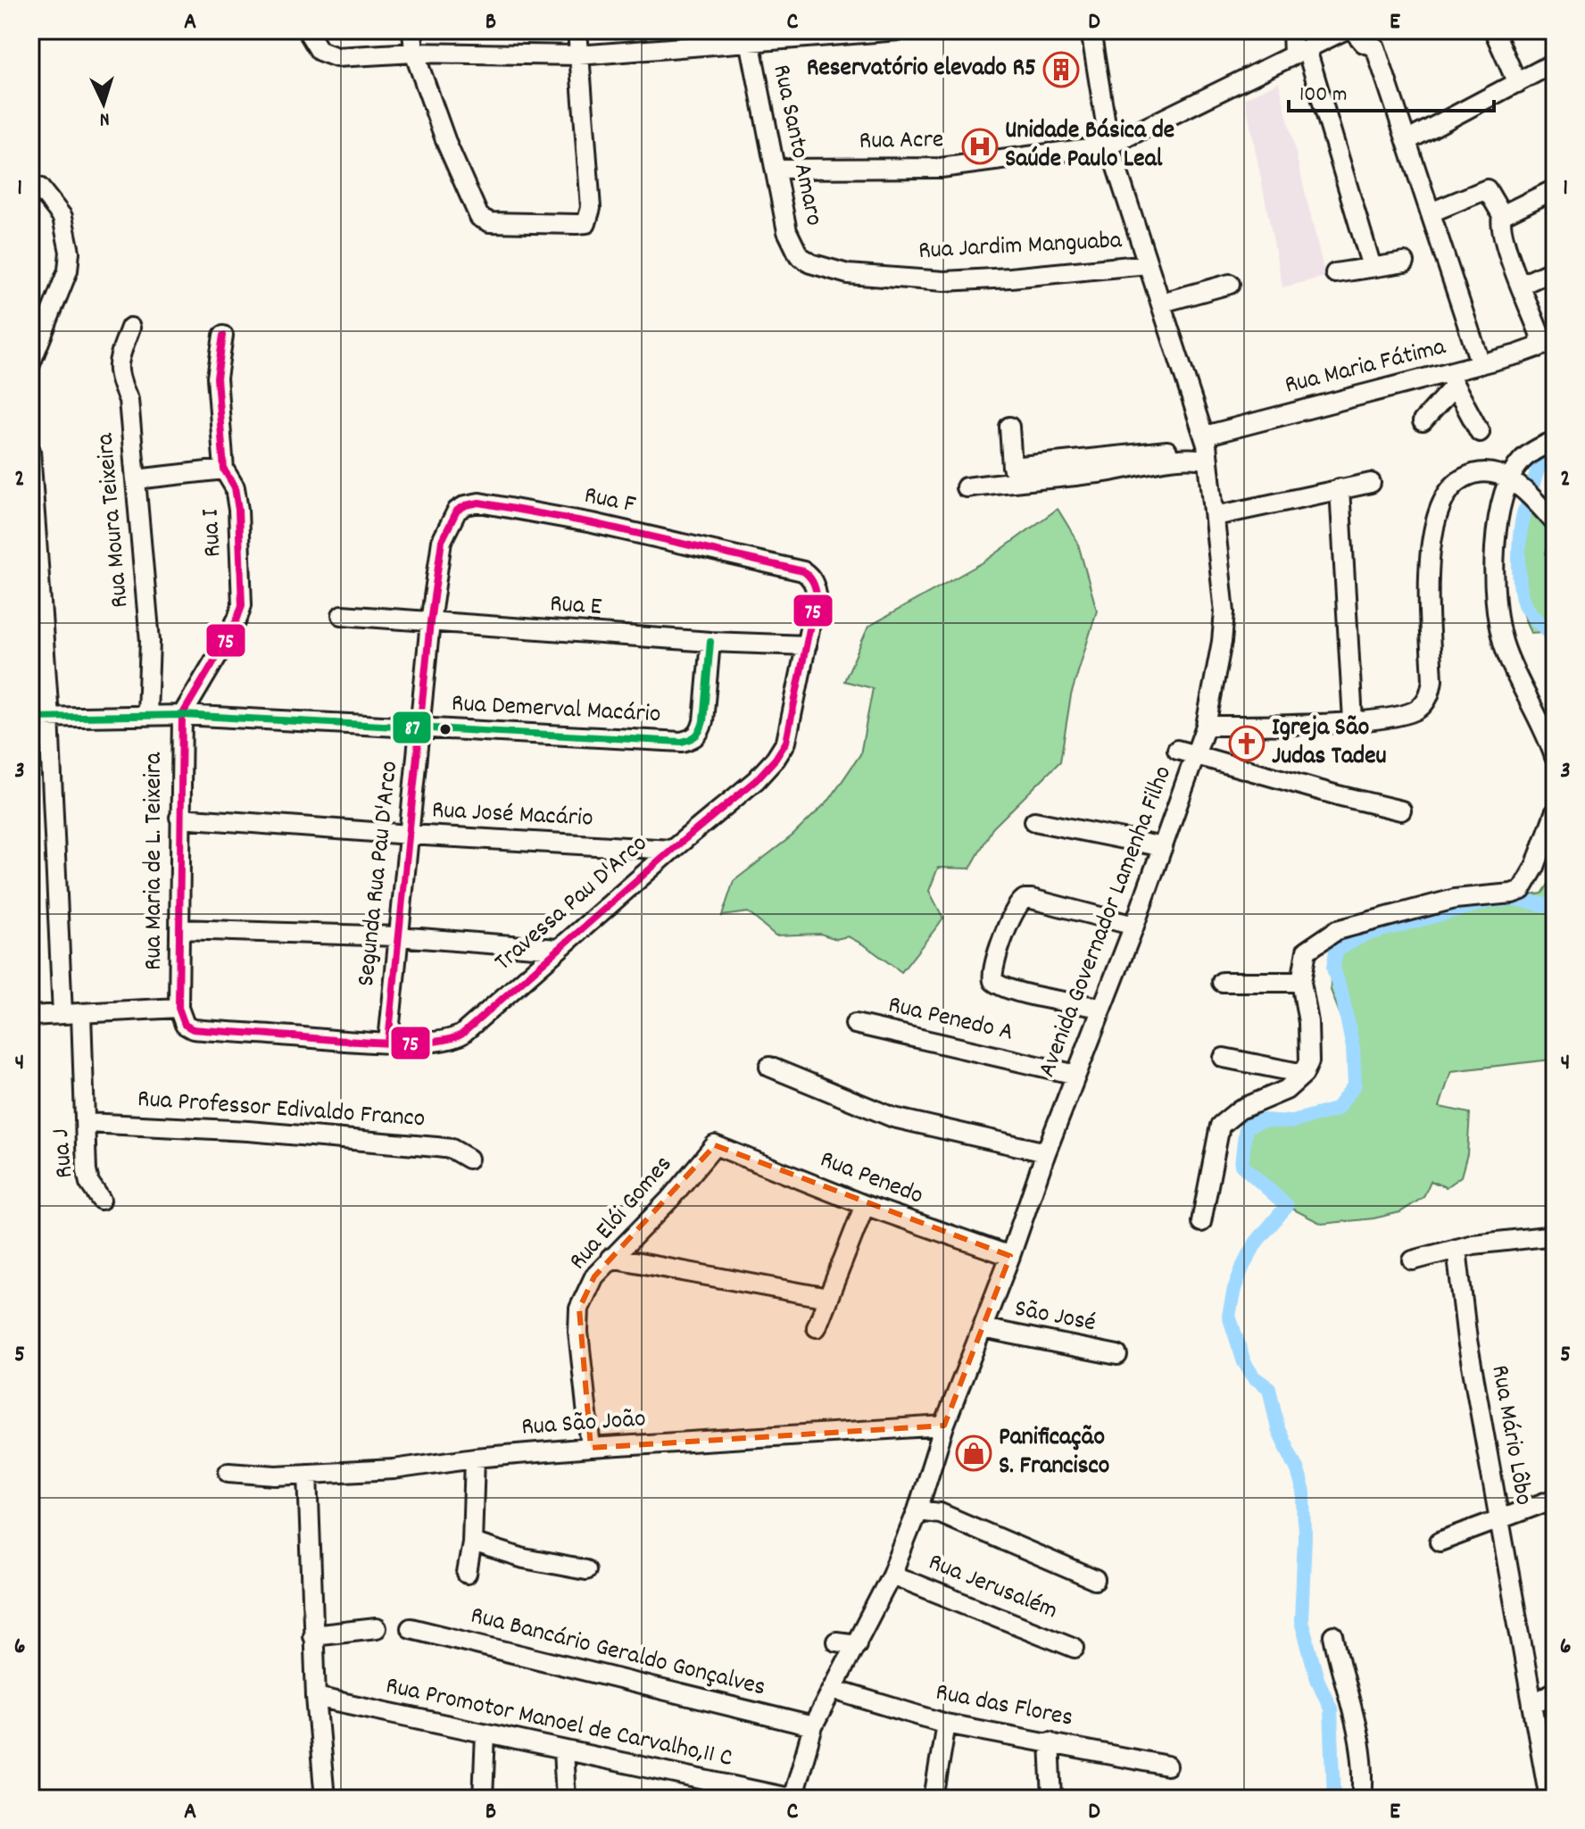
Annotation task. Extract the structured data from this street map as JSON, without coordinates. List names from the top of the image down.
{
  "streets": {
    "street": [
      "Rua Acre",
      "Rua Santo Amaro",
      "Rua Jardim Manguaba",
      "Rua Maria Fátima",
      "Rua F",
      "Rua Moura Teixeira",
      "Rua I",
      "Rua E",
      "Rua Demerval Macário",
      "Rua José Macário",
      "Rua Maria de L. Teixeira",
      "Segunda Rua Pau D'Arco",
      "Travessa Pau D'Arco",
      "Avenida Governador Lamenha Filho",
      "Rua Penedo A",
      "Rua Professor Edivaldo Franco",
      "Rua J",
      "Rua Penedo",
      "Rua Elói Gomes",
      "São José",
      "Rua São João",
      "Rua Mário Lôbo",
      "Rua Jerusalém",
      "Rua Bancário Geraldo Gonçalves",
      "Rua das Flores",
      "Rua Promotor Manoel de Carvalho,11 C"
    ]
  },
  "crossings": [
    ["Rua Acre", "Rua Santo Amaro"],
    ["Rua Acre", "Avenida Governador Lamenha Filho"],
    ["Rua Santo Amaro", "Rua Jardim Manguaba"],
    ["Rua Jardim Manguaba", "Avenida Governador Lamenha Filho"],
    ["Rua Maria Fátima", "Avenida Governador Lamenha Filho"],
    ["Rua F", "Segunda Rua Pau D'Arco"],
    ["Rua F", "Travessa Pau D'Arco"],
    ["Rua Moura Teixeira", "Rua Demerval Macário"],
    ["Rua I", "Rua Demerval Macário"],
    ["Rua I", "Rua Maria de L. Teixeira"],
    ["Rua E", "Rua Demerval Macário"],
    ["Rua E", "Segunda Rua Pau D'Arco"],
    ["Rua E", "Travessa Pau D'Arco"],
    ["Rua Demerval Macário", "Rua Maria de L. Teixeira"],
    ["Rua Demerval Macário", "Segunda Rua Pau D'Arco"],
    ["Rua José Macário", "Rua Maria de L. Teixeira"],
    ["Rua José Macário", "Segunda Rua Pau D'Arco"],
    ["Rua José Macário", "Travessa Pau D'Arco"],
    ["Rua Maria de L. Teixeira", "Travessa Pau D'Arco"],
    ["Segunda Rua Pau D'Arco", "Travessa Pau D'Arco"],
    ["Avenida Governador Lamenha Filho", "Rua Penedo A"],
    ["Avenida Governador Lamenha Filho", "Rua Penedo"],
    ["Avenida Governador Lamenha Filho", "São José"],
    ["Avenida Governador Lamenha Filho", "Rua São João"],
    ["Avenida Governador Lamenha Filho", "Rua Jerusalém"],
    ["Avenida Governador Lamenha Filho", "Rua Bancário Geraldo Gonçalves"],
    ["Avenida Governador Lamenha Filho", "Rua das Flores"],
    ["Avenida Governador Lamenha Filho", "Rua Promotor Manoel de Carvalho,11 C"],
    ["Rua Professor Edivaldo Franco", "Rua J"],
    ["Rua Penedo", "Rua Elói Gomes"],
    ["Rua Elói Gomes", "Rua São João"]
  ],
  "places": {
    "building": ["Reservatório elevado R5"],
    "hospital": ["Unidade Básica de Saúde Paulo Leal"],
    "church": ["Igreja São Judas Tadeu"],
    "shop": ["Panificação S. Francisco"]
  },
  "lines": ["transit line 75", "transit line 87"],
  "scale_bar": "100 m",
  "north": "bottom",
  "grid": {
    "columns": [
      "A",
      "B",
      "C",
      "D",
      "E"
    ],
    "rows": [
      "1",
      "2",
      "3",
      "4",
      "5",
      "6"
    ]
  }
}
